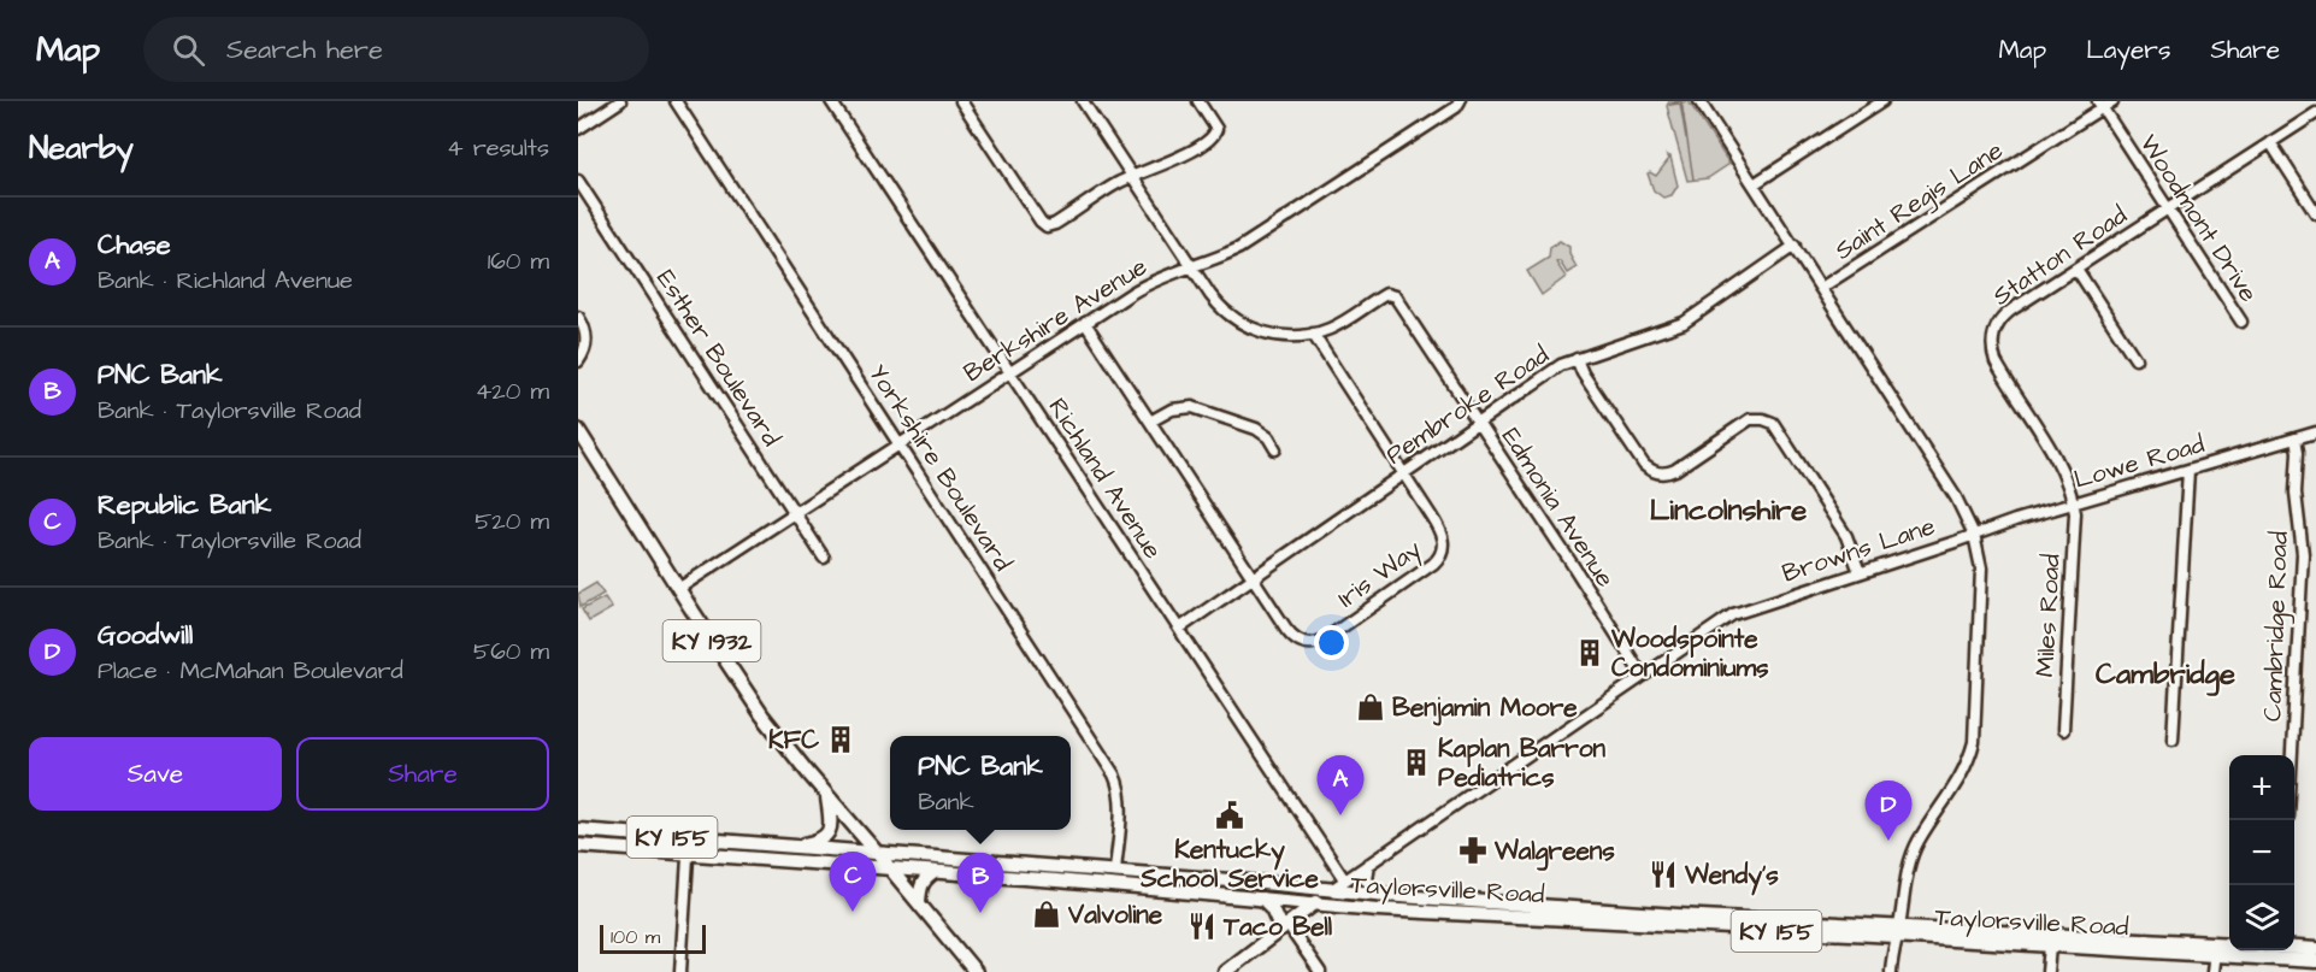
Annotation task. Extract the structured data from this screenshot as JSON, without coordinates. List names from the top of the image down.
{
  "streets": {
    "main road": ["KY 1932", "KY 155", "Taylorsville Road"],
    "street": [
      "Saint Regis Lane",
      "Woodmont Drive",
      "Statton Road",
      "Berkshire Avenue",
      "Esther Boulevard",
      "Pembroke Road",
      "Lowe Road",
      "Yorkshire Boulevard",
      "Richland Avenue",
      "Edmonia Avenue",
      "Browns Lane",
      "Iris Way",
      "Miles Road",
      "Cambridge Road"
    ]
  },
  "crossings": [
    ["Saint Regis Lane", "Woodmont Drive"],
    ["Saint Regis Lane", "Browns Lane"],
    ["Woodmont Drive", "Statton Road"],
    ["Statton Road", "Lowe Road"],
    ["Statton Road", "Miles Road"],
    ["Berkshire Avenue", "Esther Boulevard"],
    ["Berkshire Avenue", "Yorkshire Boulevard"],
    ["Berkshire Avenue", "Richland Avenue"],
    ["Berkshire Avenue", "Iris Way"],
    ["Berkshire Avenue", "KY 1932"],
    ["Pembroke Road", "Richland Avenue"],
    ["Pembroke Road", "Edmonia Avenue"],
    ["Pembroke Road", "Browns Lane"],
    ["Pembroke Road", "Iris Way"],
    ["Lowe Road", "Browns Lane"],
    ["Lowe Road", "Miles Road"],
    ["Lowe Road", "Cambridge Road"],
    ["Yorkshire Boulevard", "Taylorsville Road"],
    ["Richland Avenue", "Browns Lane"],
    ["Edmonia Avenue", "Browns Lane"],
    ["Edmonia Avenue", "Iris Way"],
    ["Browns Lane", "Taylorsville Road"],
    ["KY 1932", "Taylorsville Road"]
  ],
  "districts": ["Lincolnshire", "Cambridge"],
  "places": {
    "building": ["Woodspointe Condominiums", "KFC", "Kaplan Barron Pediatrics"],
    "shop": ["Benjamin Moore", "Valvoline"],
    "public building": ["Kentucky School Service"],
    "pharmacy": ["Walgreens"],
    "restaurant": ["Wendy's", "Taco Bell"]
  },
  "scale_bar": "100 m",
  "page": {
    "header": "Map",
    "search": "Search here",
    "nav": ["Map", "Layers", "Share"],
    "heading": ["Nearby", "4 results"],
    "list": [
      {
        "mark": "A",
        "name": "Chase",
        "note": "Bank · Richland Avenue",
        "value": "160 m"
      },
      {
        "mark": "B",
        "name": "PNC Bank",
        "note": "Bank · Taylorsville Road",
        "value": "420 m"
      },
      {
        "mark": "C",
        "name": "Republic Bank",
        "note": "Bank · Taylorsville Road",
        "value": "520 m"
      },
      {
        "mark": "D",
        "name": "Goodwill",
        "note": "Place · McMahan Boulevard",
        "value": "560 m"
      }
    ],
    "buttons": ["Save", "Share"],
    "popup": ["PNC Bank", "Bank"],
    "map_buttons": ["+", "−"],
    "pins": [
      "A",
      "D",
      "C",
      "B"
    ],
    "scale": "100 m"
  }
}
